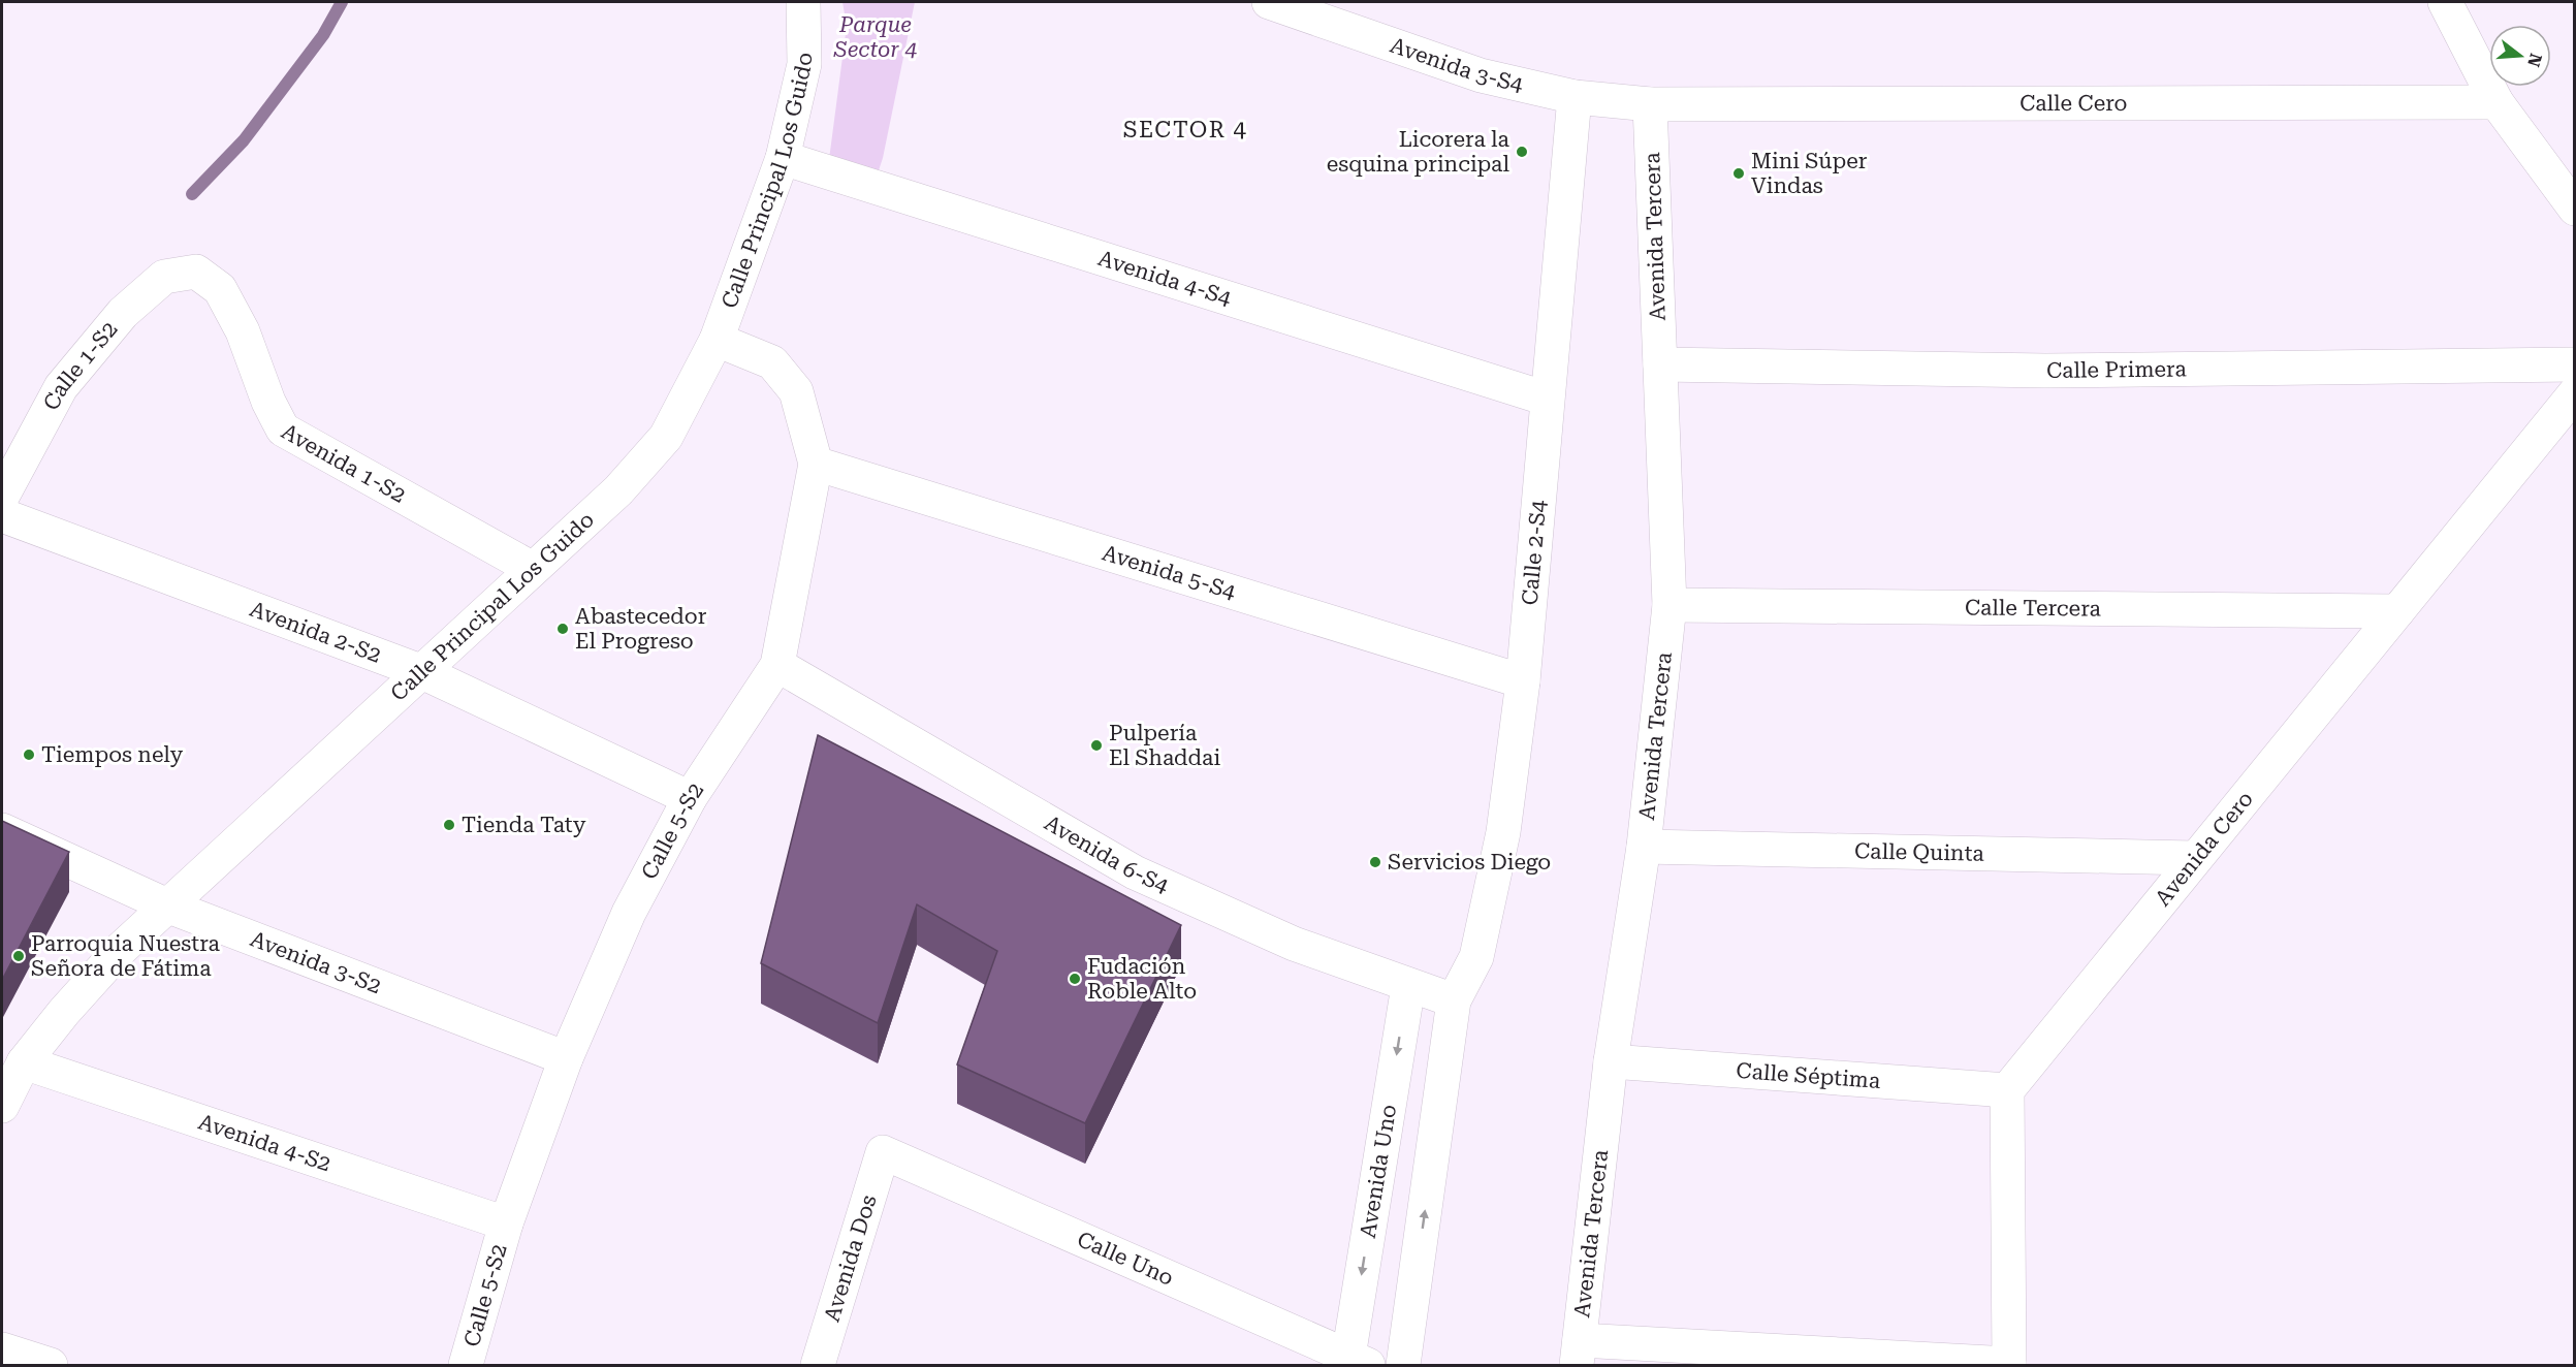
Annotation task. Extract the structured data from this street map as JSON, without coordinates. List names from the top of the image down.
{
  "streets": {
    "street": [
      "Avenida 3-S4",
      "Calle Cero",
      "Calle Principal Los Guido",
      "Avenida Tercera",
      "Avenida 4-S4",
      "Calle 1-S2",
      "Calle Primera",
      "Avenida 1-S2",
      "Calle 2-S4",
      "Avenida 5-S4",
      "Calle Tercera",
      "Avenida 2-S2",
      "Calle 5-S2",
      "Avenida Cero",
      "Avenida 6-S4",
      "Calle Quinta",
      "Avenida 3-S2",
      "Calle Séptima",
      "Avenida 4-S2",
      "Avenida Uno",
      "Avenida Dos",
      "Calle Uno"
    ]
  },
  "crossings": [
    ["Avenida 3-S4", "Calle Cero"],
    ["Avenida 3-S4", "Avenida Tercera"],
    ["Avenida 3-S4", "Calle 2-S4"],
    ["Calle Cero", "Avenida Tercera"],
    ["Calle Principal Los Guido", "Avenida 4-S4"],
    ["Calle Principal Los Guido", "Avenida 1-S2"],
    ["Calle Principal Los Guido", "Avenida 2-S2"],
    ["Calle Principal Los Guido", "Calle 5-S2"],
    ["Calle Principal Los Guido", "Avenida 3-S2"],
    ["Calle Principal Los Guido", "Avenida 4-S2"],
    ["Avenida Tercera", "Calle Primera"],
    ["Avenida Tercera", "Calle Tercera"],
    ["Avenida Tercera", "Calle Quinta"],
    ["Avenida Tercera", "Calle Séptima"],
    ["Avenida 4-S4", "Calle 2-S4"],
    ["Calle 1-S2", "Avenida 1-S2"],
    ["Calle 2-S4", "Avenida 5-S4"],
    ["Calle 2-S4", "Avenida 6-S4"],
    ["Avenida 5-S4", "Calle 5-S2"],
    ["Calle Tercera", "Avenida Cero"],
    ["Avenida 2-S2", "Calle 5-S2"],
    ["Calle 5-S2", "Avenida 6-S4"],
    ["Calle 5-S2", "Avenida 3-S2"],
    ["Calle 5-S2", "Avenida 4-S2"],
    ["Avenida Cero", "Calle Quinta"],
    ["Avenida Cero", "Calle Séptima"],
    ["Avenida 6-S4", "Avenida Uno"],
    ["Avenida Uno", "Calle Uno"],
    ["Avenida Dos", "Calle Uno"]
  ],
  "districts": ["SECTOR 4"],
  "parks": ["Parque Sector 4"],
  "places": [
    "Licorera la esquina principal",
    "Mini Súper Vindas",
    "Abastecedor El Progreso",
    "Pulpería El Shaddai",
    "Tiempos nely",
    "Tienda Taty",
    "Servicios Diego",
    "Parroquia Nuestra Señora de Fátima",
    "Fudación Roble Alto"
  ],
  "north": "right"
}
